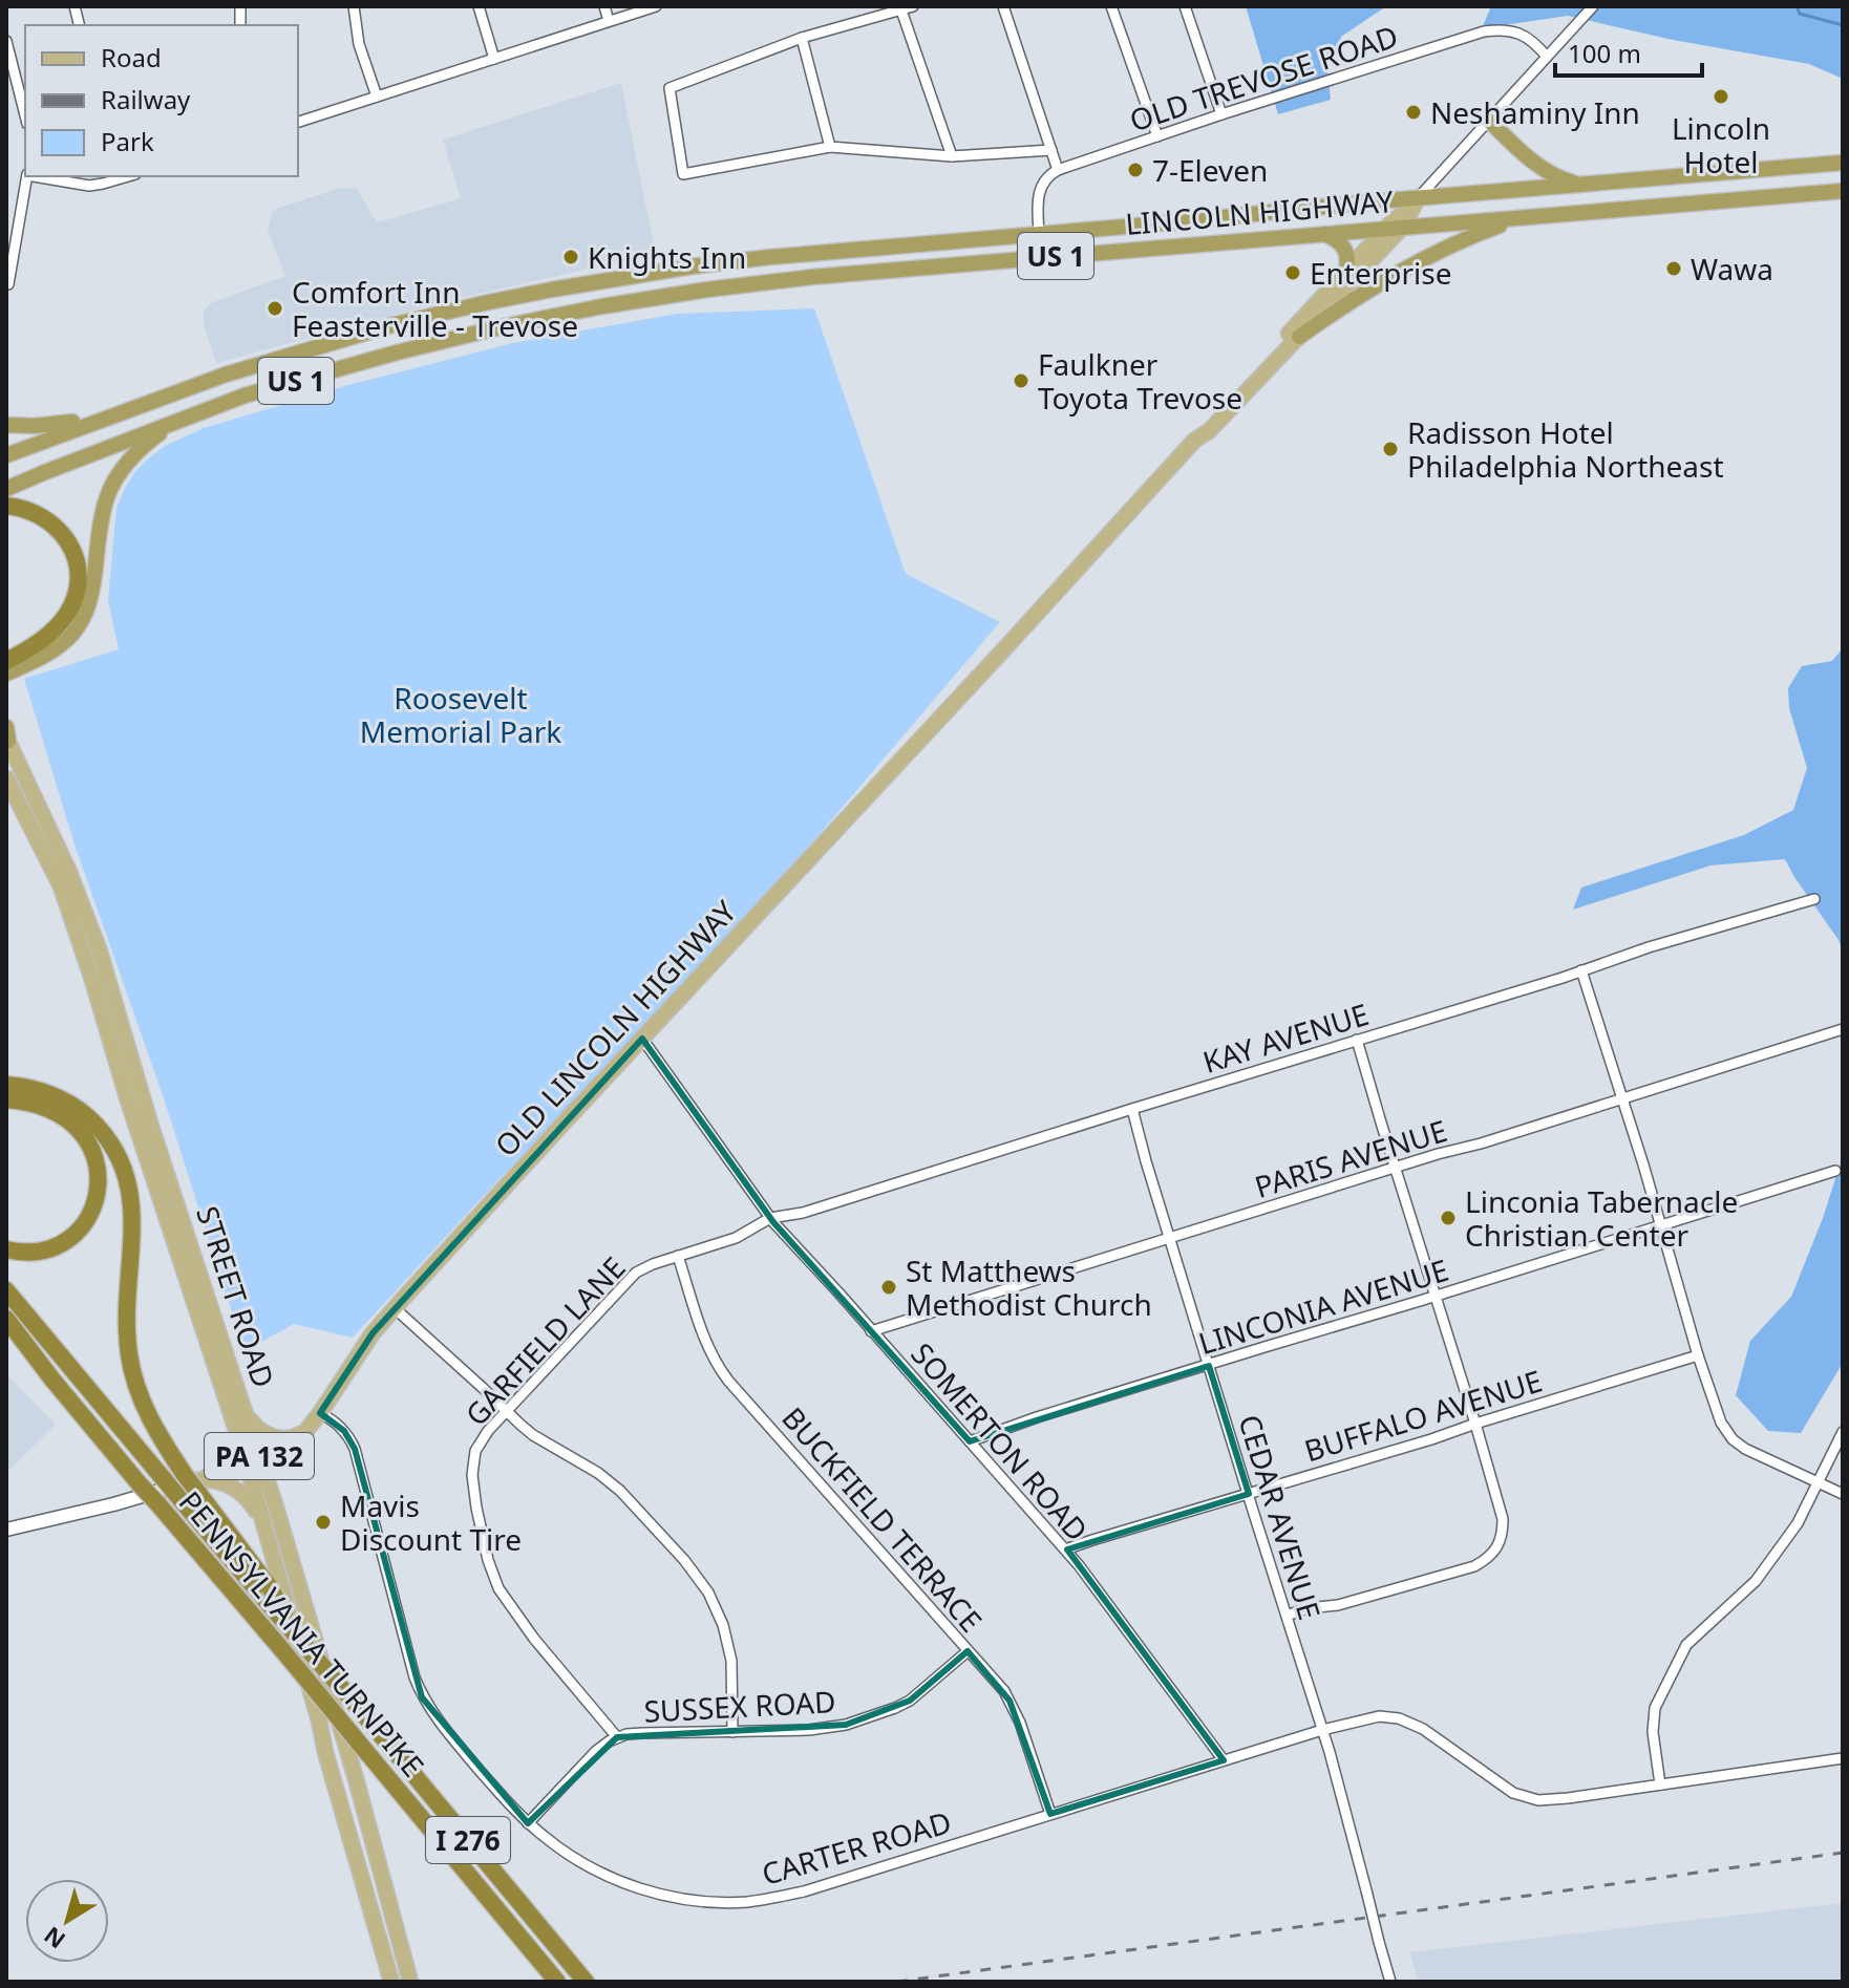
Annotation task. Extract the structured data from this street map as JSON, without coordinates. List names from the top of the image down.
{
  "streets": {
    "highway": [
      "LINCOLN HIGHWAY",
      "US 1",
      "PENNSYLVANIA TURNPIKE",
      "I 276"
    ],
    "main road": ["OLD LINCOLN HIGHWAY", "STREET ROAD", "PA 132"],
    "street": [
      "OLD TREVOSE ROAD",
      "KAY AVENUE",
      "PARIS AVENUE",
      "LINCONIA AVENUE",
      "GARFIELD LANE",
      "BUFFALO AVENUE",
      "SOMERTON ROAD",
      "CEDAR AVENUE",
      "BUCKFIELD TERRACE",
      "SUSSEX ROAD",
      "CARTER ROAD"
    ]
  },
  "crossings": [
    ["OLD TREVOSE ROAD", "OLD LINCOLN HIGHWAY"],
    ["LINCOLN HIGHWAY", "OLD LINCOLN HIGHWAY"],
    ["OLD LINCOLN HIGHWAY", "STREET ROAD"],
    ["OLD LINCOLN HIGHWAY", "SOMERTON ROAD"],
    ["OLD LINCOLN HIGHWAY", "CARTER ROAD"],
    ["KAY AVENUE", "GARFIELD LANE"],
    ["KAY AVENUE", "SOMERTON ROAD"],
    ["KAY AVENUE", "CEDAR AVENUE"],
    ["PARIS AVENUE", "SOMERTON ROAD"],
    ["PARIS AVENUE", "CEDAR AVENUE"],
    ["LINCONIA AVENUE", "SOMERTON ROAD"],
    ["LINCONIA AVENUE", "CEDAR AVENUE"],
    ["GARFIELD LANE", "SOMERTON ROAD"],
    ["GARFIELD LANE", "BUCKFIELD TERRACE"],
    ["GARFIELD LANE", "SUSSEX ROAD"],
    ["BUFFALO AVENUE", "SOMERTON ROAD"],
    ["BUFFALO AVENUE", "CEDAR AVENUE"],
    ["SOMERTON ROAD", "CARTER ROAD"],
    ["CEDAR AVENUE", "CARTER ROAD"],
    ["BUCKFIELD TERRACE", "SUSSEX ROAD"],
    ["BUCKFIELD TERRACE", "CARTER ROAD"],
    ["SUSSEX ROAD", "CARTER ROAD"]
  ],
  "parks": ["Roosevelt Memorial Park"],
  "places": [
    "Lincoln Hotel",
    "Neshaminy Inn",
    "7-Eleven",
    "Knights Inn",
    "Wawa",
    "Enterprise",
    "Comfort Inn Feasterville - Trevose",
    "Faulkner Toyota Trevose",
    "Radisson Hotel Philadelphia Northeast",
    "Linconia Tabernacle Christian Center",
    "St Matthews Methodist Church",
    "Mavis Discount Tire"
  ],
  "legend": ["Road", "Railway", "Park"],
  "scale_bar": "100 m",
  "north": "bottom left"
}
